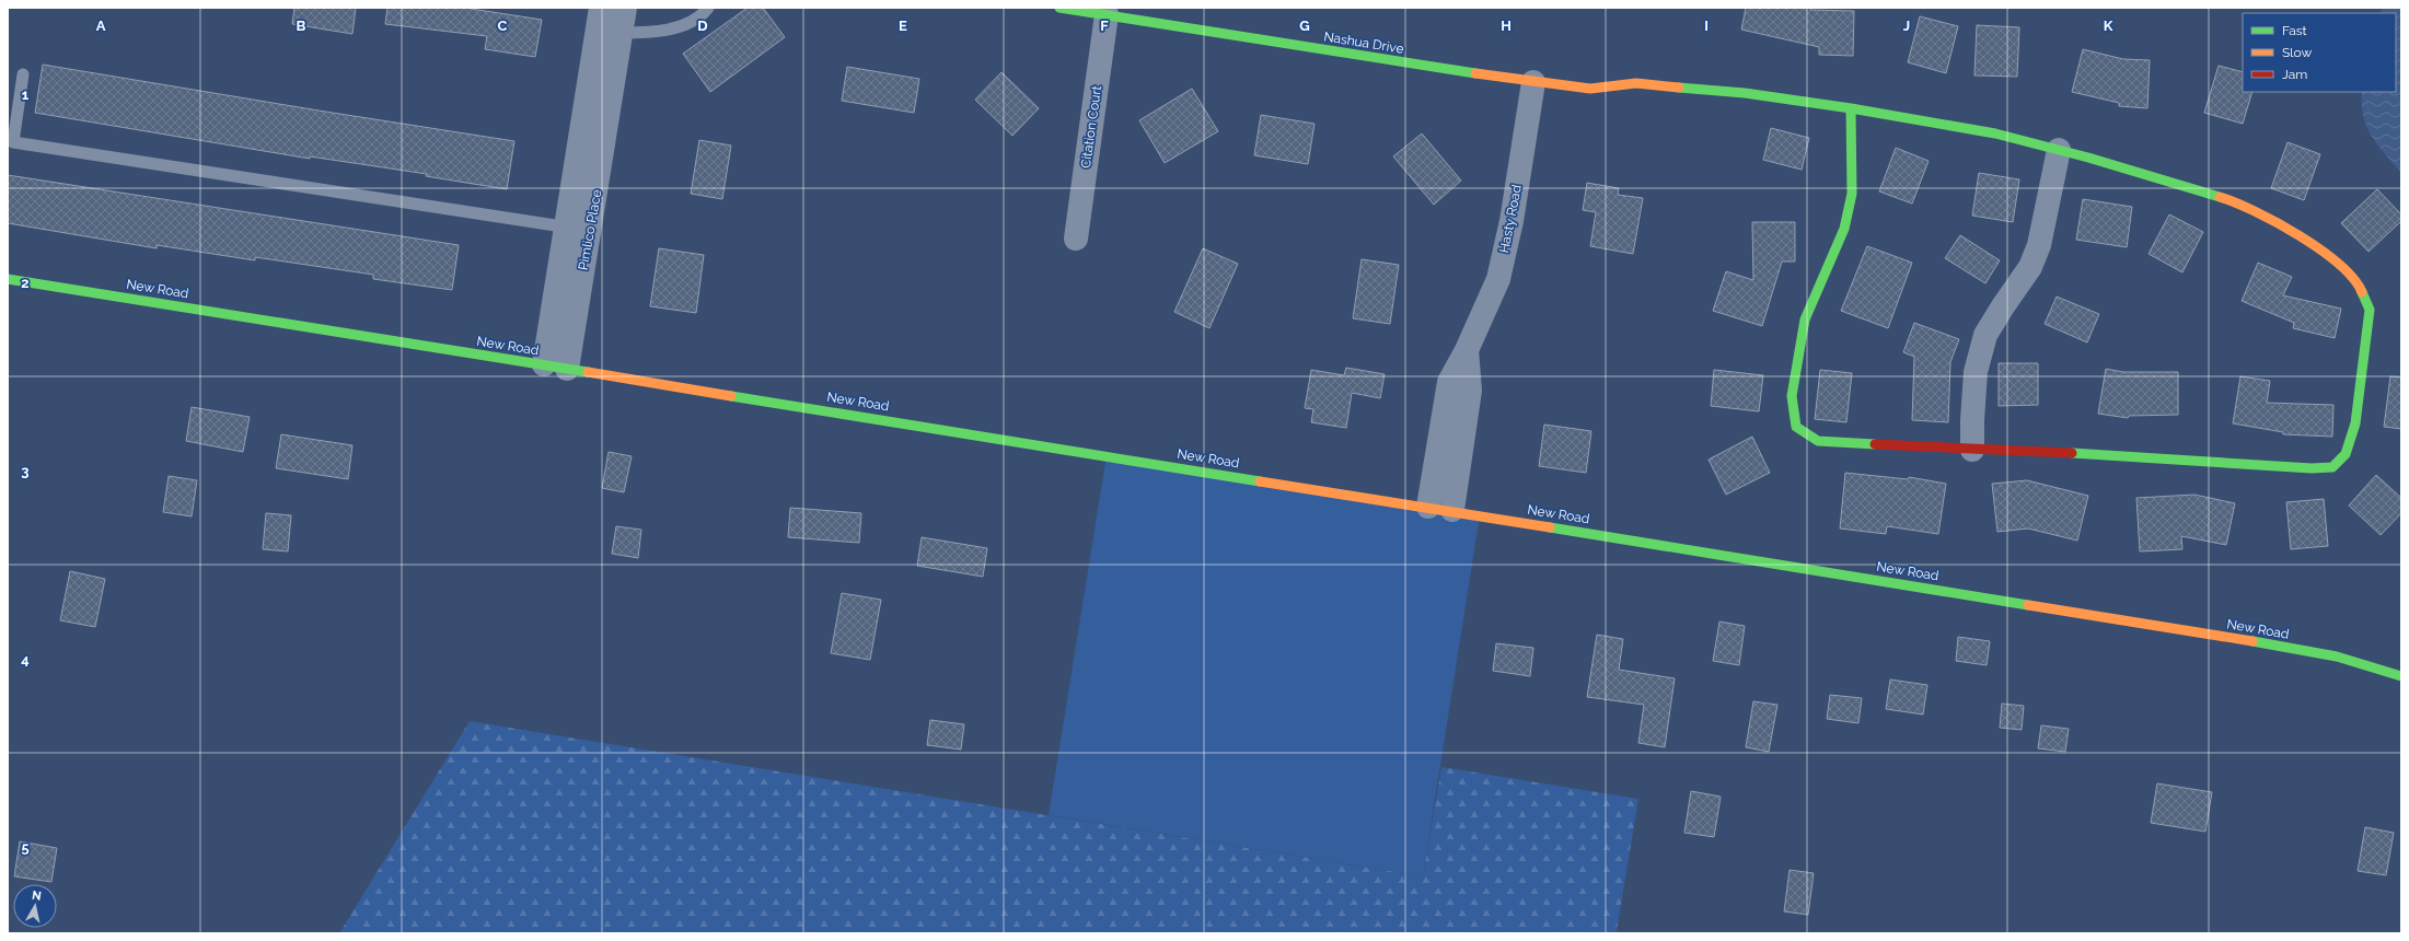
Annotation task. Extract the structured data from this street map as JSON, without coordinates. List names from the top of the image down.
{
  "streets": {
    "street": [
      "Nashua Drive",
      "Citation Court",
      "Hasty Road",
      "Pimlico Place",
      "New Road"
    ]
  },
  "crossings": [
    ["Nashua Drive", "Citation Court"],
    ["Nashua Drive", "Hasty Road"],
    ["Hasty Road", "New Road"],
    ["Pimlico Place", "New Road"]
  ],
  "legend": ["Fast", "Slow", "Jam"],
  "north": "top",
  "grid": {
    "columns": [
      "A",
      "B",
      "C",
      "D",
      "E",
      "F",
      "G",
      "H",
      "I",
      "J",
      "K"
    ],
    "rows": [
      "1",
      "2",
      "3",
      "4",
      "5"
    ]
  }
}
